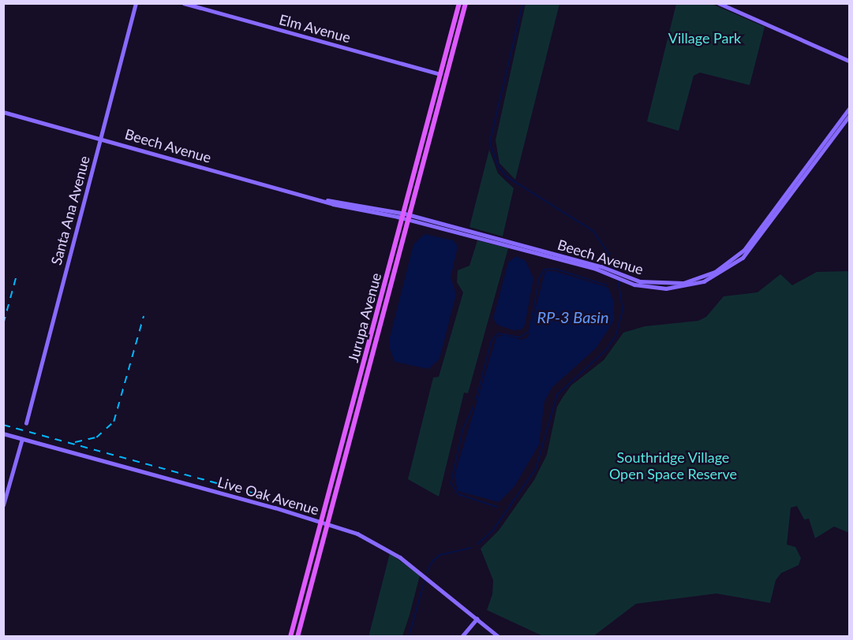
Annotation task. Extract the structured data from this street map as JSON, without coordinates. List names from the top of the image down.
{
  "streets": {
    "main road": ["Jurupa Avenue"],
    "street": [
      "Elm Avenue",
      "Beech Avenue",
      "Santa Ana Avenue",
      "Live Oak Avenue"
    ]
  },
  "crossings": [
    ["Elm Avenue", "Jurupa Avenue"],
    ["Beech Avenue", "Santa Ana Avenue"],
    ["Beech Avenue", "Jurupa Avenue"],
    ["Jurupa Avenue", "Live Oak Avenue"]
  ],
  "water": ["RP-3 Basin"],
  "parks": ["Village Park", "Southridge Village Open Space Reserve"]
}
